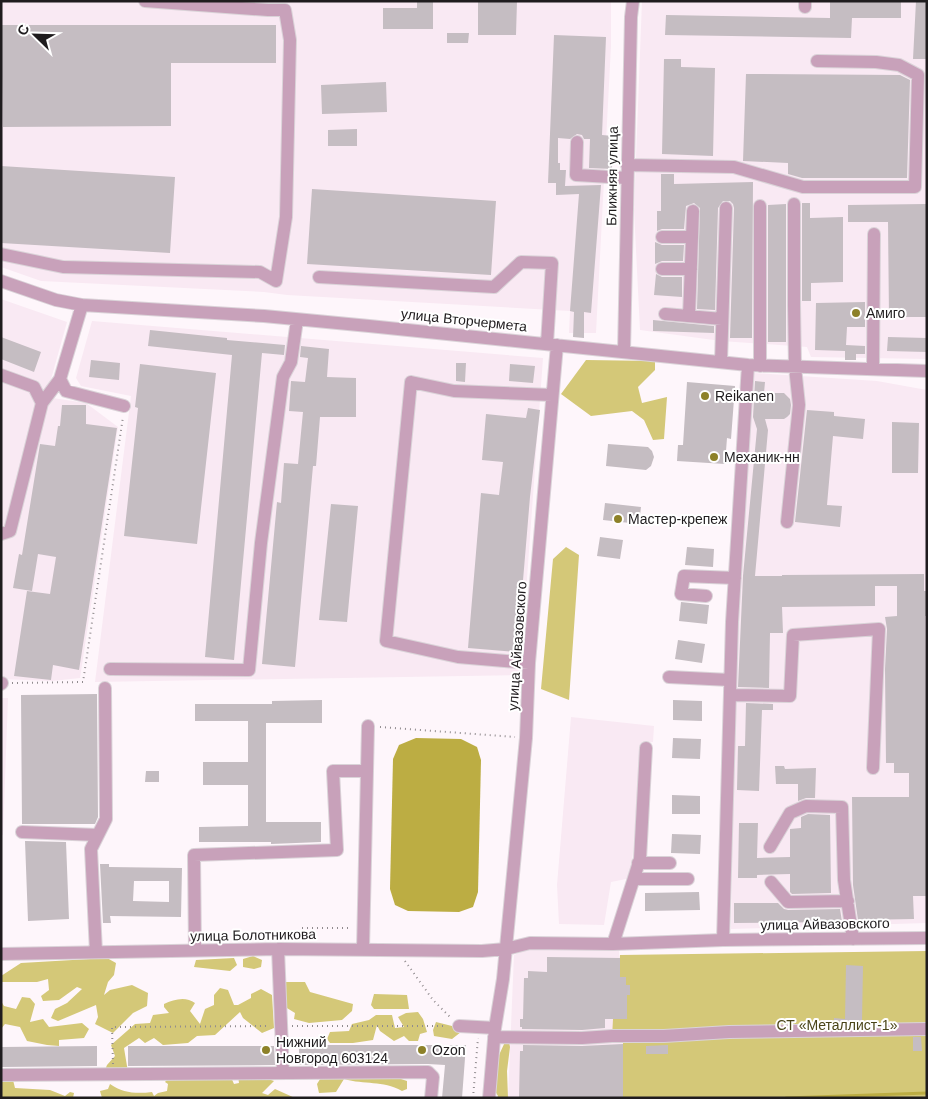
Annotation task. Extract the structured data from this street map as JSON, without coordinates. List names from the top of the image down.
{
  "streets": {
    "street": [
      "Ближняя улица",
      "улица Вторчермета",
      "улица Айвазовского",
      "улица Болотникова"
    ]
  },
  "crossings": [
    ["Ближняя улица", "улица Вторчермета"],
    ["улица Вторчермета", "улица Айвазовского"],
    ["улица Айвазовского", "улица Болотникова"]
  ],
  "parks": ["СТ «Металлист-1»"],
  "places": [
    "Амиго",
    "Reikanen",
    "Механик-нн",
    "Мастер-крепеж",
    "Нижний Новгород 603124",
    "Ozon"
  ],
  "north": "top left"
}
